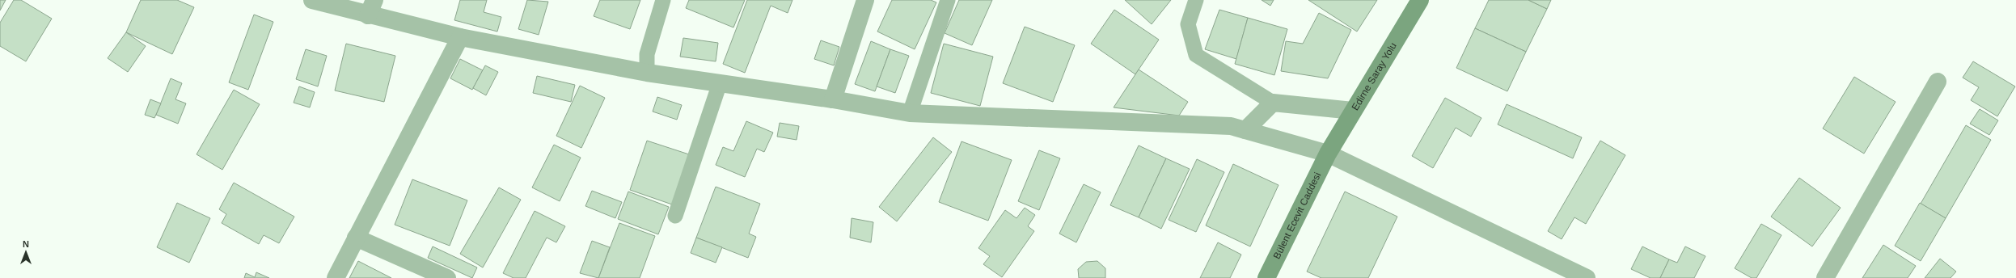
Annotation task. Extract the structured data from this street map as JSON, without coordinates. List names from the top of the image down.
{
  "streets": {
    "main road": ["Edirne Saray Yolu", "Bülent Ecevit Caddesi"]
  },
  "crossings": [
    ["Edirne Saray Yolu", "Bülent Ecevit Caddesi"]
  ],
  "north": "top"
}
